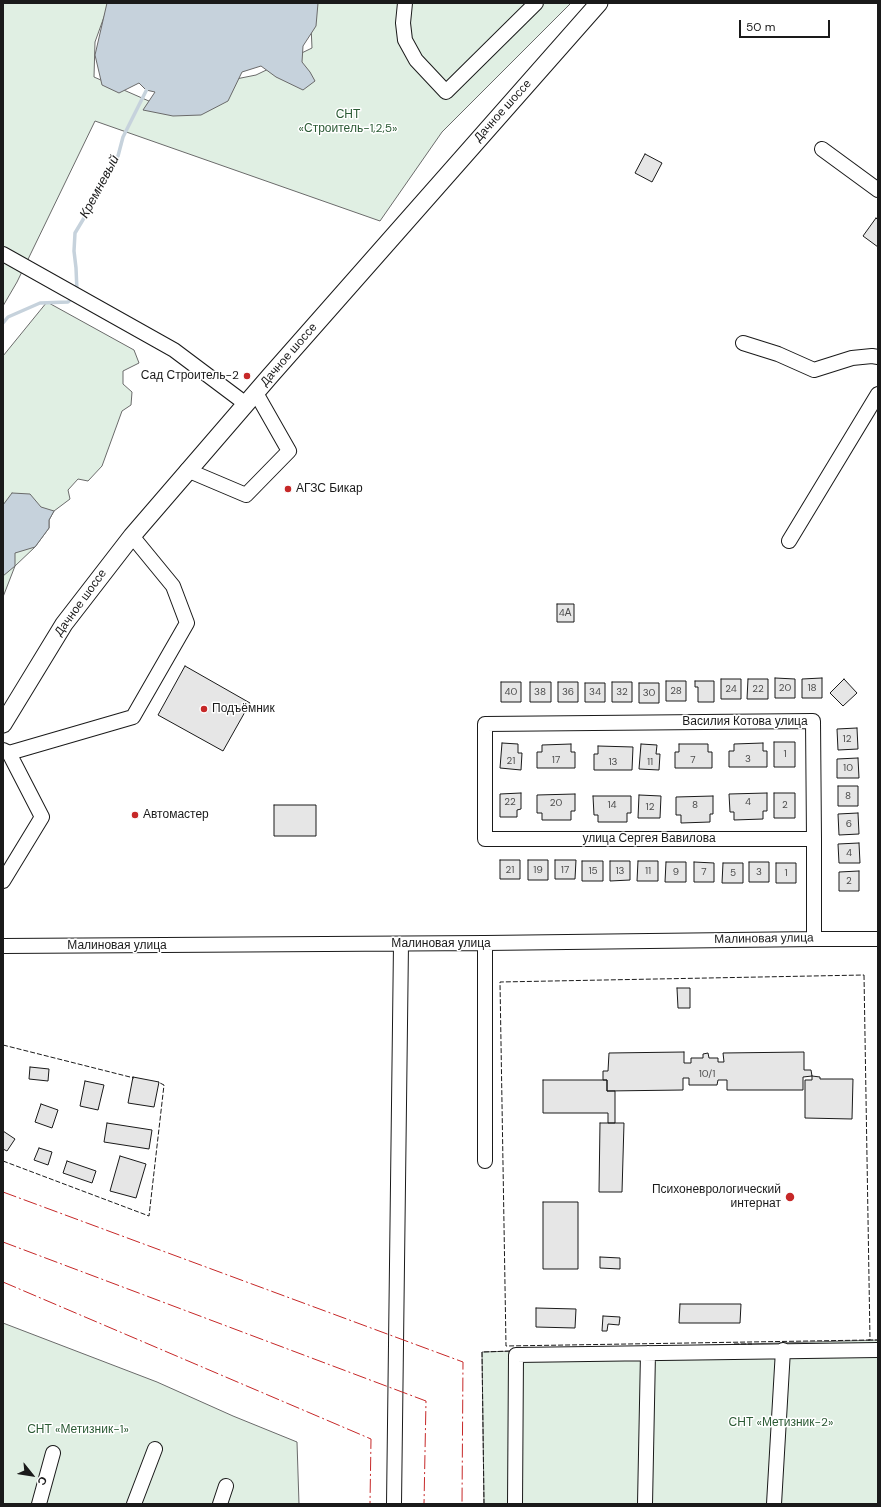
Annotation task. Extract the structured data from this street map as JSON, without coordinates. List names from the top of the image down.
{
  "streets": {
    "main road": ["Дачное шоссе"],
    "street": ["Василия Котова улица", "улица Сергея Вавилова", "Малиновая улица"]
  },
  "crossings": [
    ["Василия Котова улица", "улица Сергея Вавилова"],
    ["Василия Котова улица", "Малиновая улица"]
  ],
  "water": ["Кремневый"],
  "parks": ["СНТ «Строитель-1,2,5»", "СНТ «Метизник-2»", "СНТ «Метизник-1»"],
  "places": [
    "Сад Строитель-2",
    "АГЗС Бикар",
    "Подъёмник",
    "Автомастер",
    "Психоневрологический интернат"
  ],
  "house_numbers": [
    "4А",
    "20",
    "18",
    "24",
    "22",
    "28",
    "40",
    "38",
    "36",
    "34",
    "32",
    "30",
    "12",
    "1",
    "3",
    "17",
    "7",
    "21",
    "13",
    "11",
    "10",
    "8",
    "22",
    "4",
    "20",
    "14",
    "8",
    "2",
    "12",
    "6",
    "4",
    "21",
    "19",
    "17",
    "15",
    "13",
    "11",
    "9",
    "7",
    "3",
    "5",
    "1",
    "2",
    "10/1"
  ],
  "scale_bar": "50 m",
  "north": "bottom right"
}
